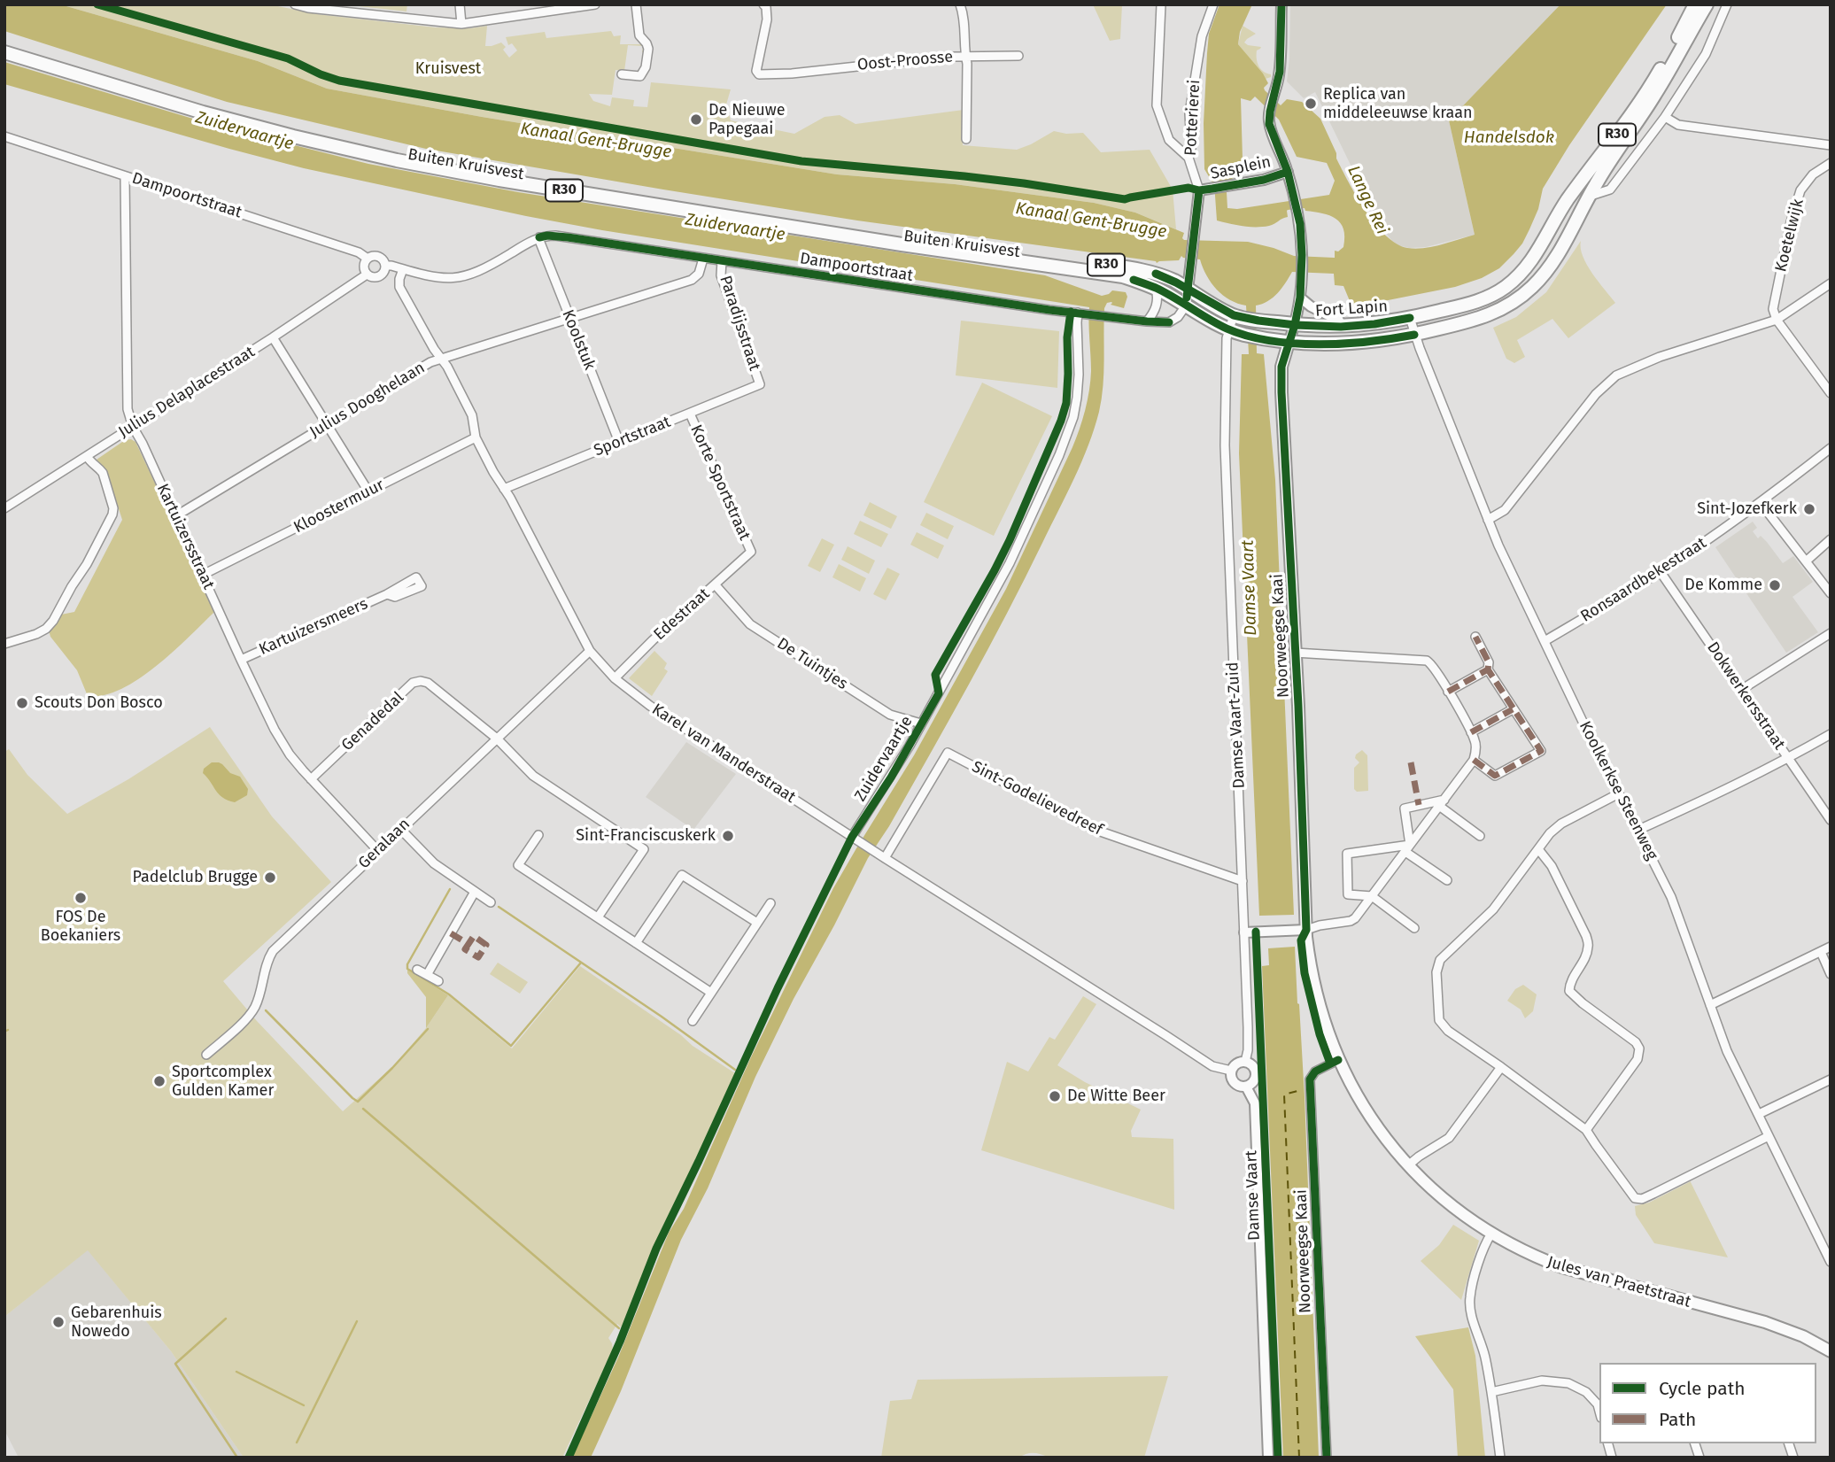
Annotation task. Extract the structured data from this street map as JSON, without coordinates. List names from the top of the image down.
{
  "streets": {
    "main road": [
      "R30",
      "Buiten Kruisvest",
      "Fort Lapin",
      "Noorweegse Kaai",
      "Jules van Praetstraat"
    ],
    "street": [
      "Oost-Proosse",
      "Potterierei",
      "Sasplein",
      "Dampoortstraat",
      "Koetelwijk",
      "Paradijsstraat",
      "Koolstuk",
      "Julius Delaplacestraat",
      "Julius Dooghelaan",
      "Sportstraat",
      "Korte Sportstraat",
      "Kloostermuur",
      "Kartuizersstraat",
      "Ronsaardbekestraat",
      "Edestraat",
      "Kartuizersmeers",
      "De Tuintjes",
      "Dokwerkersstraat",
      "Genadedal",
      "Damse Vaart-Zuid",
      "Karel van Manderstraat",
      "Zuidervaartje",
      "Koolkerkse Steenweg",
      "Sint-Godelievedreef",
      "Geralaan"
    ],
    "cycle path": ["Damse Vaart"]
  },
  "crossings": [
    ["Potterierei", "Buiten Kruisvest"],
    ["Potterierei", "Sasplein"],
    ["Potterierei", "Dampoortstraat"],
    ["Buiten Kruisvest", "Sasplein"],
    ["Buiten Kruisvest", "Dampoortstraat"],
    ["Buiten Kruisvest", "Fort Lapin"],
    ["Buiten Kruisvest", "Noorweegse Kaai"],
    ["Buiten Kruisvest", "Damse Vaart-Zuid"],
    ["Sasplein", "Fort Lapin"],
    ["Sasplein", "Noorweegse Kaai"],
    ["Dampoortstraat", "Paradijsstraat"],
    ["Dampoortstraat", "Koolstuk"],
    ["Dampoortstraat", "Julius Delaplacestraat"],
    ["Dampoortstraat", "Julius Dooghelaan"],
    ["Dampoortstraat", "Kartuizersstraat"],
    ["Dampoortstraat", "Karel van Manderstraat"],
    ["Dampoortstraat", "Zuidervaartje"],
    ["Fort Lapin", "Noorweegse Kaai"],
    ["Fort Lapin", "Koolkerkse Steenweg"],
    ["Paradijsstraat", "Sportstraat"],
    ["Koolstuk", "Julius Dooghelaan"],
    ["Koolstuk", "Sportstraat"],
    ["Julius Delaplacestraat", "Kartuizersstraat"],
    ["Julius Dooghelaan", "Kartuizersstraat"],
    ["Julius Dooghelaan", "Karel van Manderstraat"],
    ["Sportstraat", "Korte Sportstraat"],
    ["Sportstraat", "Karel van Manderstraat"],
    ["Korte Sportstraat", "Edestraat"],
    ["Kloostermuur", "Kartuizersstraat"],
    ["Kloostermuur", "Karel van Manderstraat"],
    ["Kartuizersstraat", "Kartuizersmeers"],
    ["Kartuizersstraat", "Genadedal"],
    ["Kartuizersstraat", "Geralaan"],
    ["Ronsaardbekestraat", "Dokwerkersstraat"],
    ["Ronsaardbekestraat", "Koolkerkse Steenweg"],
    ["Edestraat", "De Tuintjes"],
    ["Edestraat", "Karel van Manderstraat"],
    ["Noorweegse Kaai", "Jules van Praetstraat"],
    ["De Tuintjes", "Zuidervaartje"],
    ["Genadedal", "Geralaan"],
    ["Damse Vaart-Zuid", "Karel van Manderstraat"],
    ["Damse Vaart-Zuid", "Sint-Godelievedreef"],
    ["Karel van Manderstraat", "Zuidervaartje"],
    ["Karel van Manderstraat", "Sint-Godelievedreef"],
    ["Karel van Manderstraat", "Geralaan"]
  ],
  "water": [
    "Zuidervaartje",
    "Handelsdok",
    "Kanaal Gent-Brugge",
    "Lange Rei",
    "Damse Vaart"
  ],
  "parks": ["Kruisvest"],
  "places": [
    "Replica van middeleeuwse kraan",
    "De Nieuwe Papegaai",
    "Sint-Jozefkerk",
    "De Komme",
    "Scouts Don Bosco",
    "Sint-Franciscuskerk",
    "Padelclub Brugge",
    "FOS De Boekaniers",
    "Sportcomplex Gulden Kamer",
    "De Witte Beer",
    "Gebarenhuis Nowedo"
  ],
  "legend": ["Cycle path", "Path"]
}
